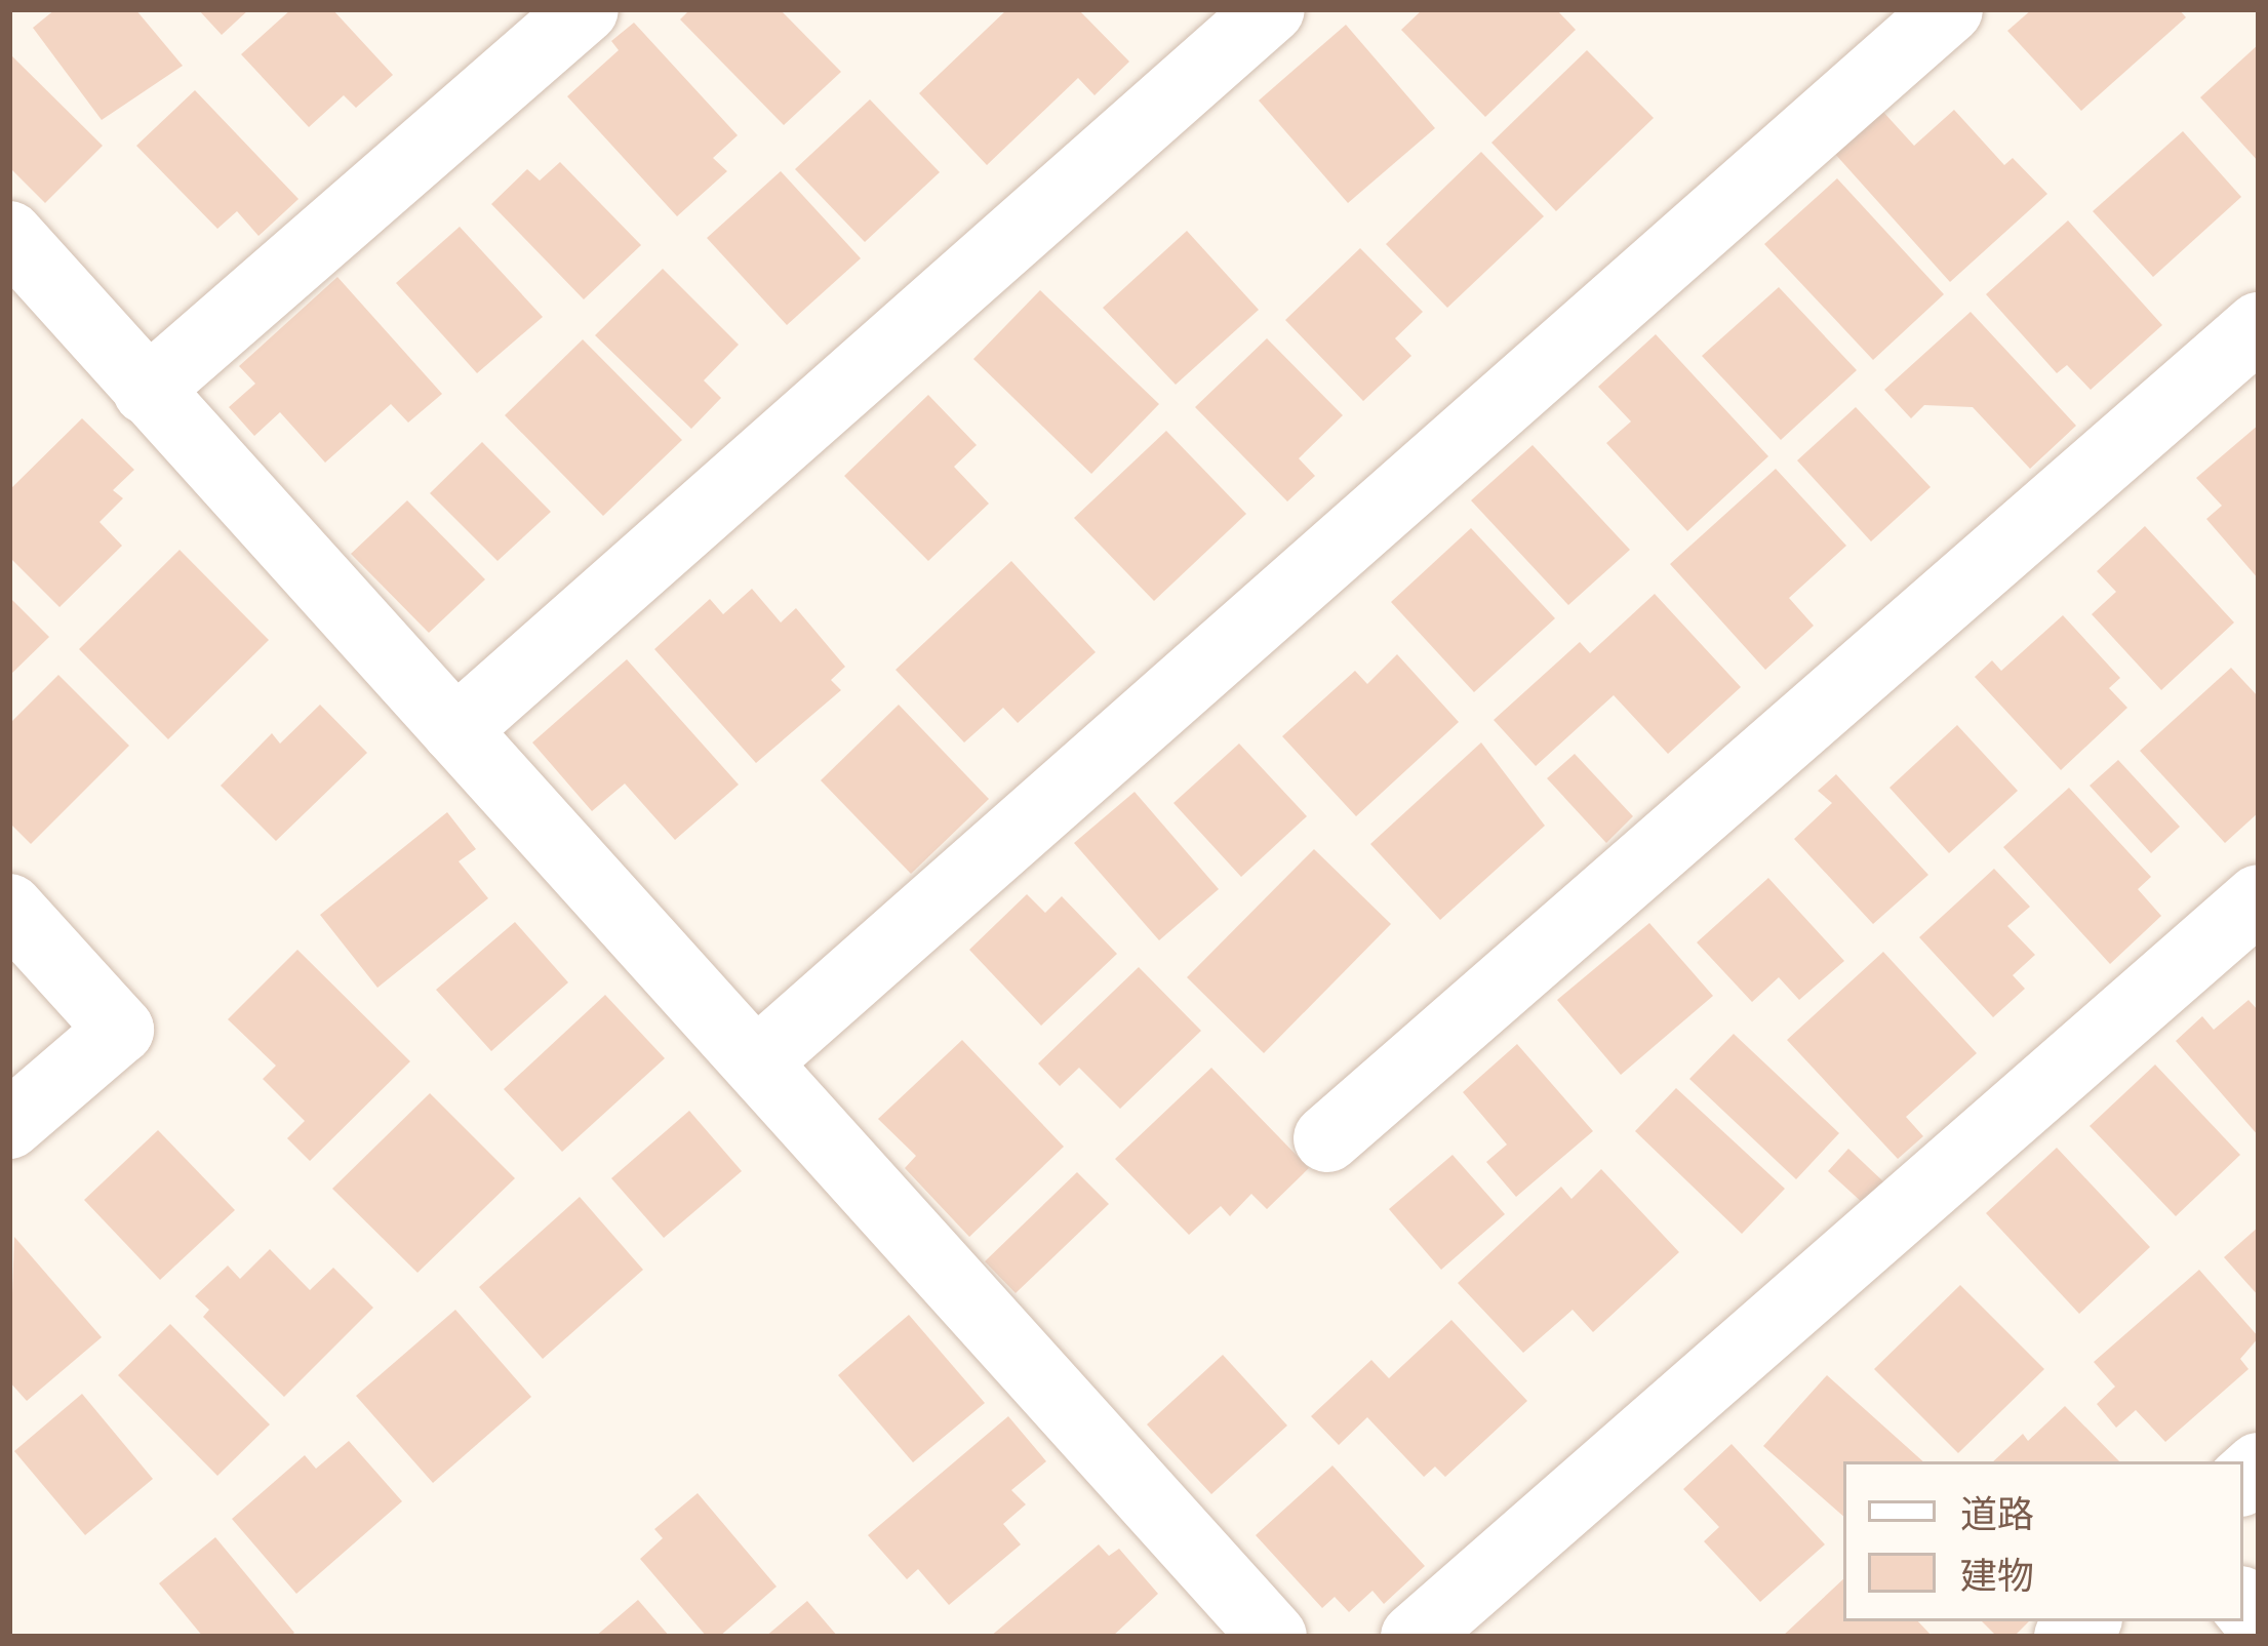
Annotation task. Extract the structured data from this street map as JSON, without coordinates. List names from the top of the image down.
{
  "legend": ["道路", "建物"]
}
